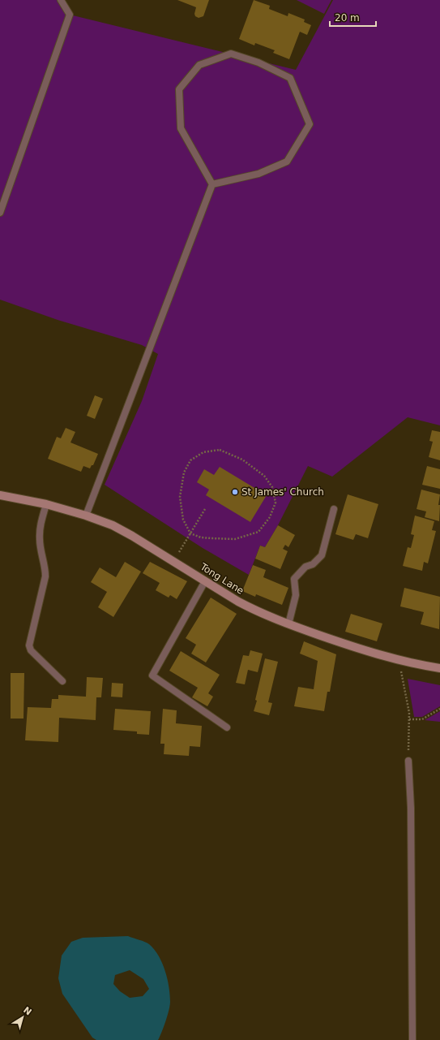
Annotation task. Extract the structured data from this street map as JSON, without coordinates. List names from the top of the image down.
{
  "streets": {
    "street": ["Tong Lane"]
  },
  "places": ["St James' Church"],
  "scale_bar": "20 m",
  "north": "top right"
}
